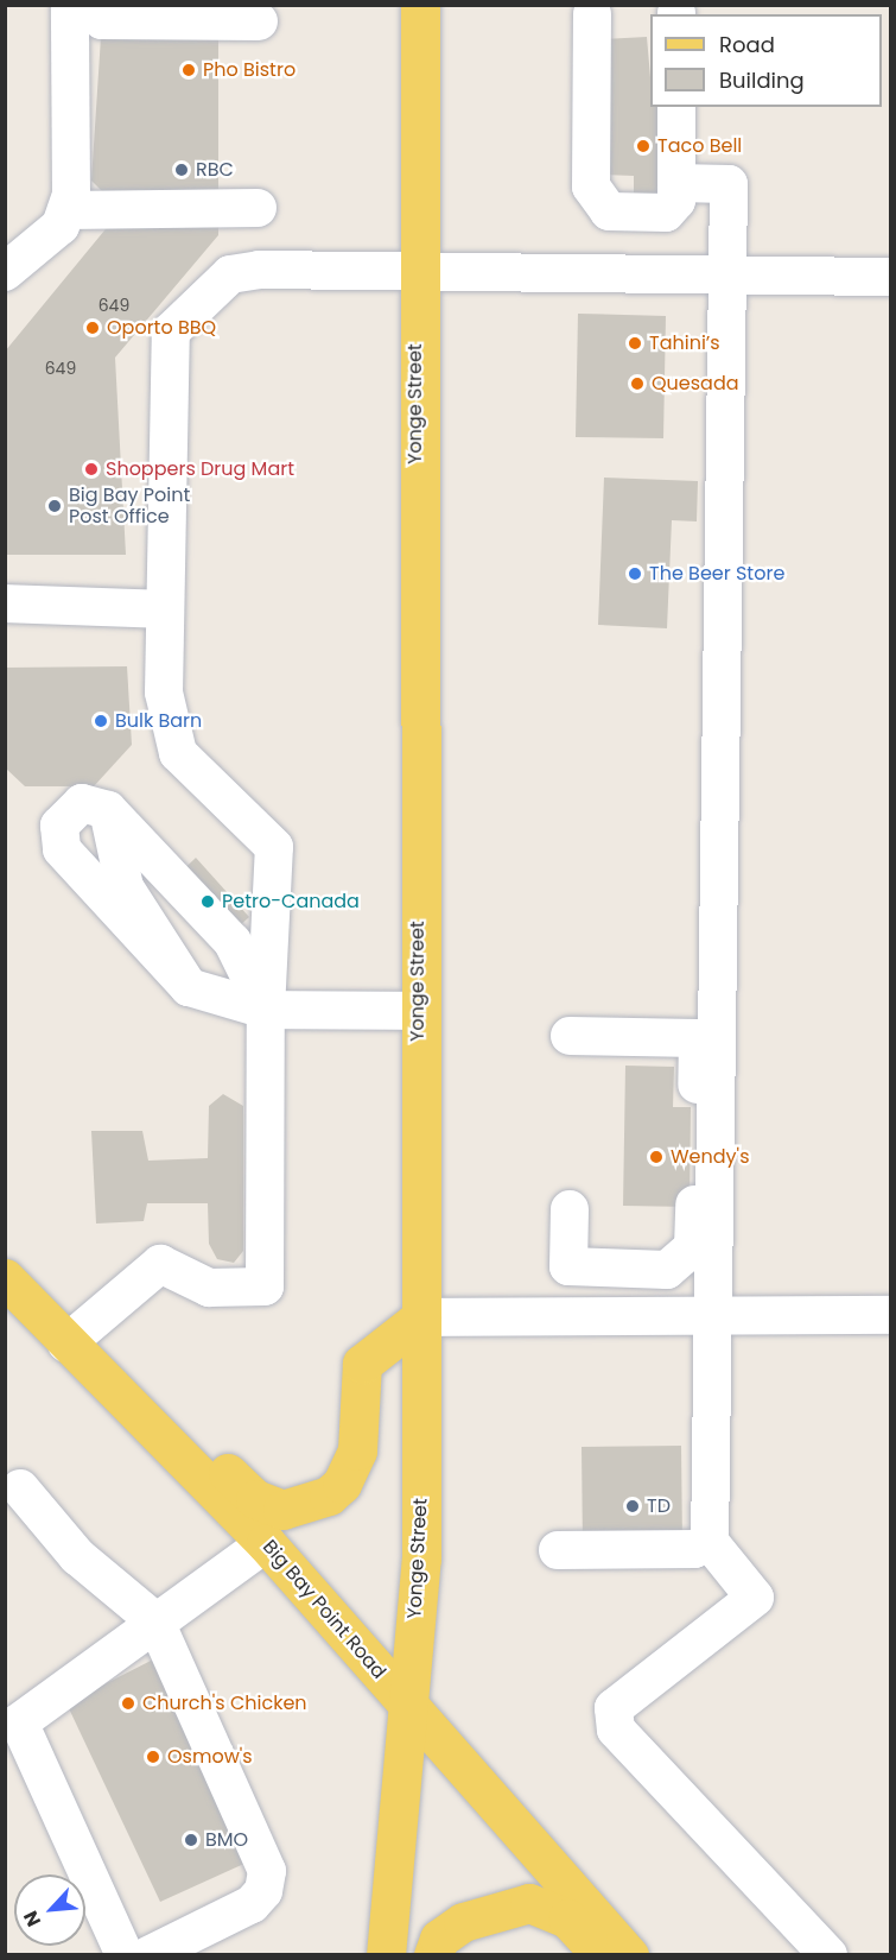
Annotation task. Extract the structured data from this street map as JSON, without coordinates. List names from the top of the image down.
{
  "streets": {
    "main road": ["Yonge Street", "Big Bay Point Road"]
  },
  "crossings": [
    ["Yonge Street", "Big Bay Point Road"]
  ],
  "places": [
    "Pho Bistro",
    "Taco Bell",
    "RBC",
    "Oporto BBQ",
    "Tahini’s",
    "Quesada",
    "Shoppers Drug Mart",
    "Big Bay Point Post Office",
    "The Beer Store",
    "Bulk Barn",
    "Petro-Canada",
    "Wendy's",
    "TD",
    "Church's Chicken",
    "Osmow's",
    "BMO"
  ],
  "house_numbers": ["649", "649"],
  "legend": ["Road", "Building"],
  "north": "bottom left"
}
